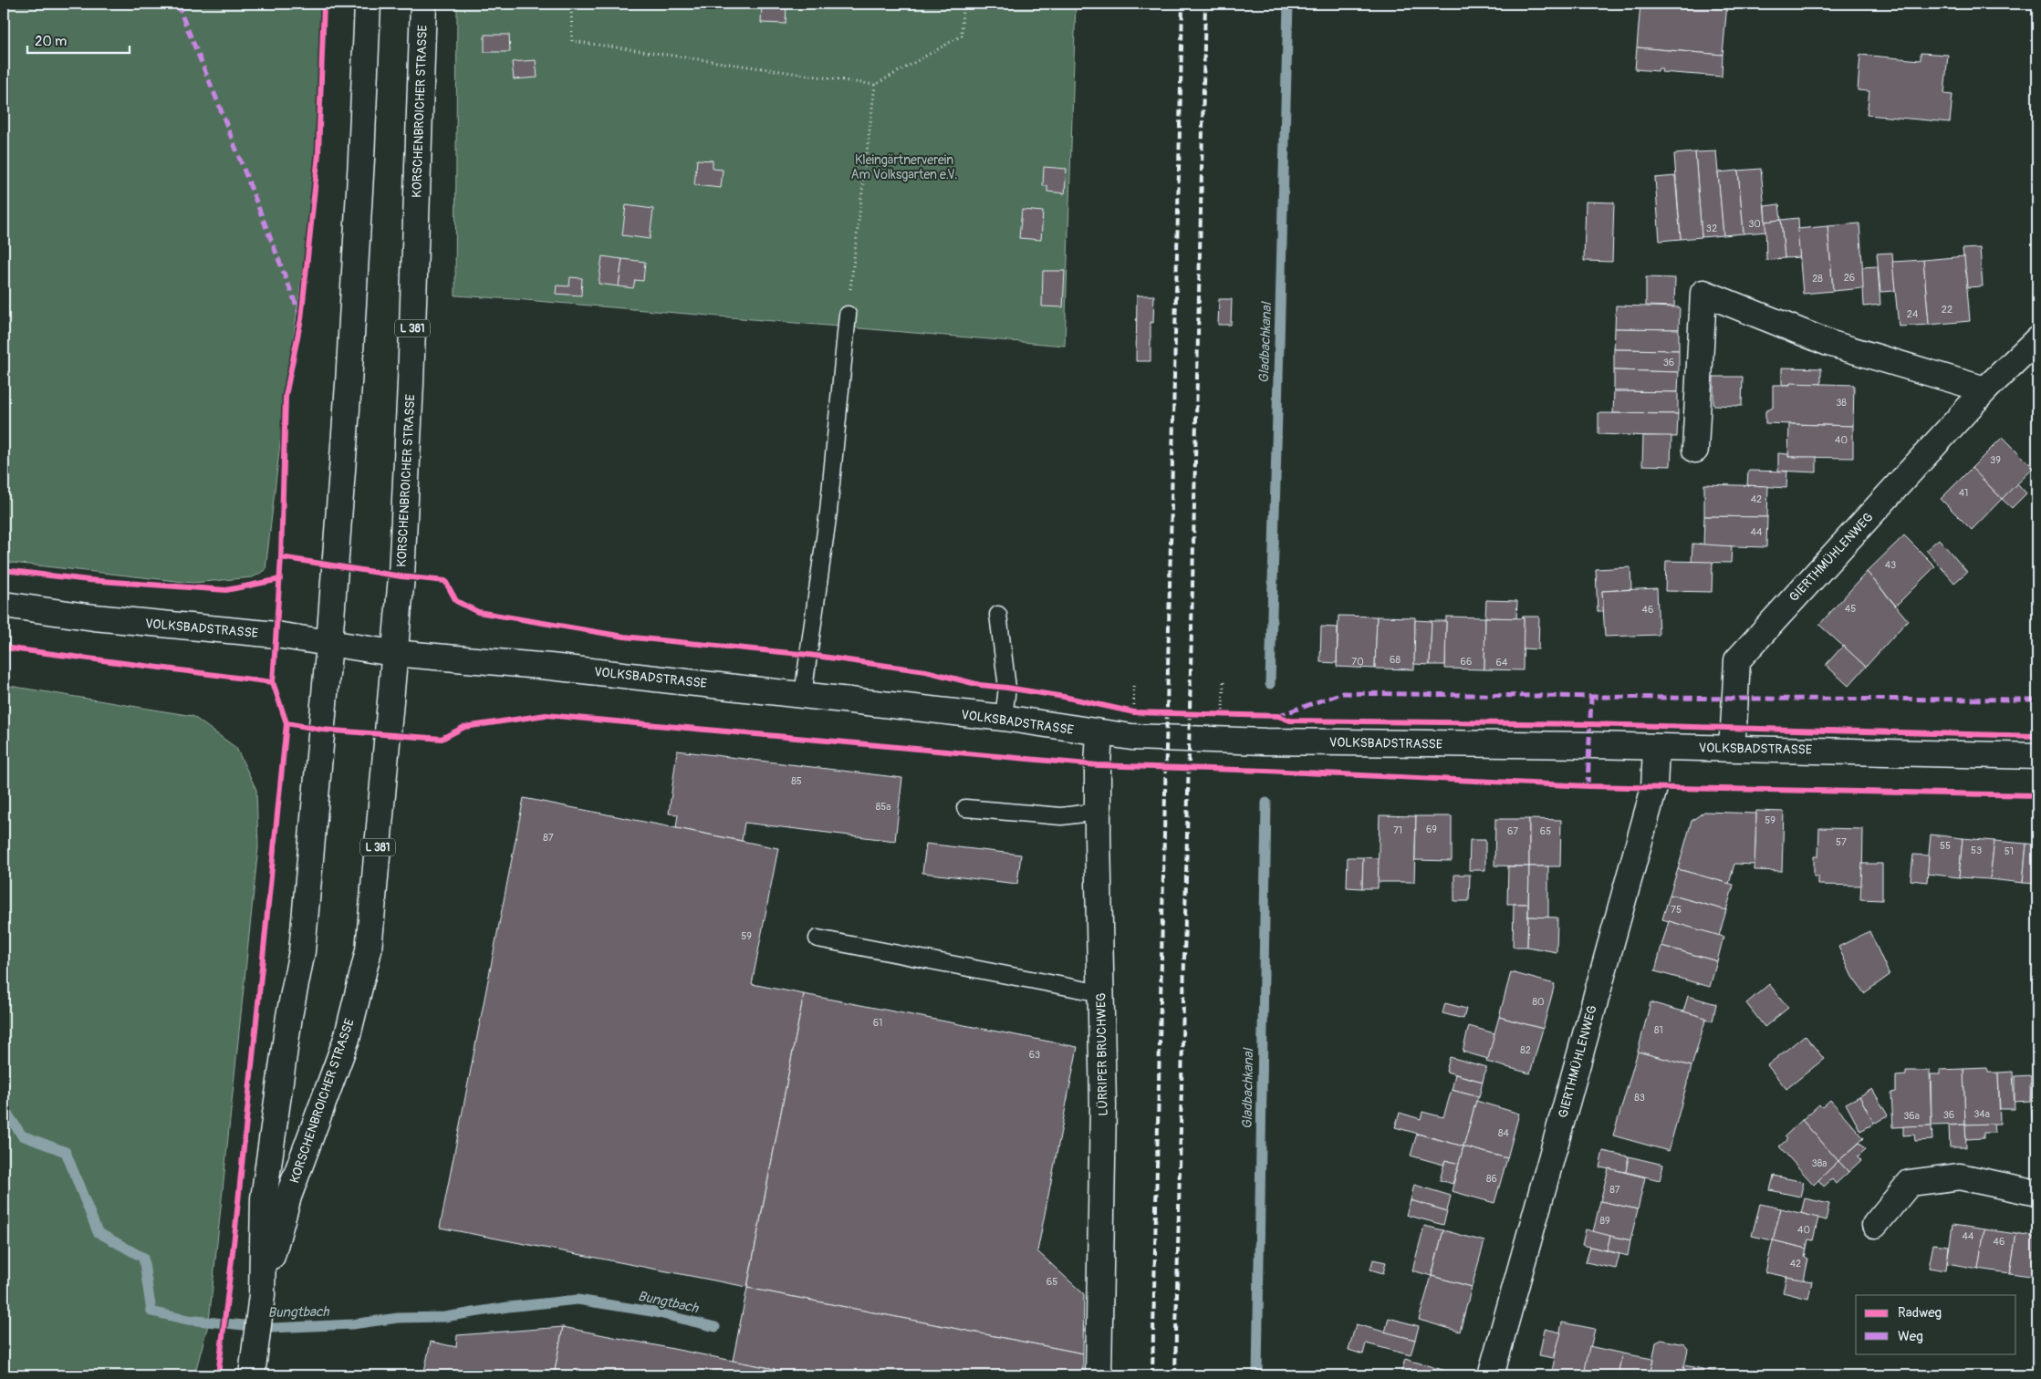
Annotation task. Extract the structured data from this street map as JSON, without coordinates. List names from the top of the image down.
{
  "streets": {
    "main road": [
      "KORSCHENBROICHER STRASSE",
      "L 381",
      "GIERTHMÜHLENWEG",
      "VOLKSBADSTRASSE",
      "LÜRRIPER BRUCHWEG"
    ]
  },
  "crossings": [
    ["KORSCHENBROICHER STRASSE", "VOLKSBADSTRASSE"],
    ["GIERTHMÜHLENWEG", "VOLKSBADSTRASSE"],
    ["VOLKSBADSTRASSE", "LÜRRIPER BRUCHWEG"]
  ],
  "water": ["Gladbachkanal", "Bungtbach"],
  "parks": ["Kleingärtnerverein Am Volksgarten e.V."],
  "house_numbers": [
    "30",
    "32",
    "26",
    "28",
    "22",
    "24",
    "36",
    "38",
    "40",
    "39",
    "41",
    "42",
    "44",
    "43",
    "45",
    "46",
    "68",
    "70",
    "66",
    "64",
    "85",
    "85a",
    "59",
    "69",
    "71",
    "67",
    "65",
    "87",
    "57",
    "55",
    "53",
    "51",
    "75",
    "59",
    "80",
    "61",
    "81",
    "82",
    "63",
    "83",
    "34a",
    "36",
    "36a",
    "84",
    "38a",
    "86",
    "87",
    "89",
    "40",
    "44",
    "46",
    "42",
    "65"
  ],
  "legend": ["Radweg", "Weg"],
  "scale_bar": "20 m"
}
